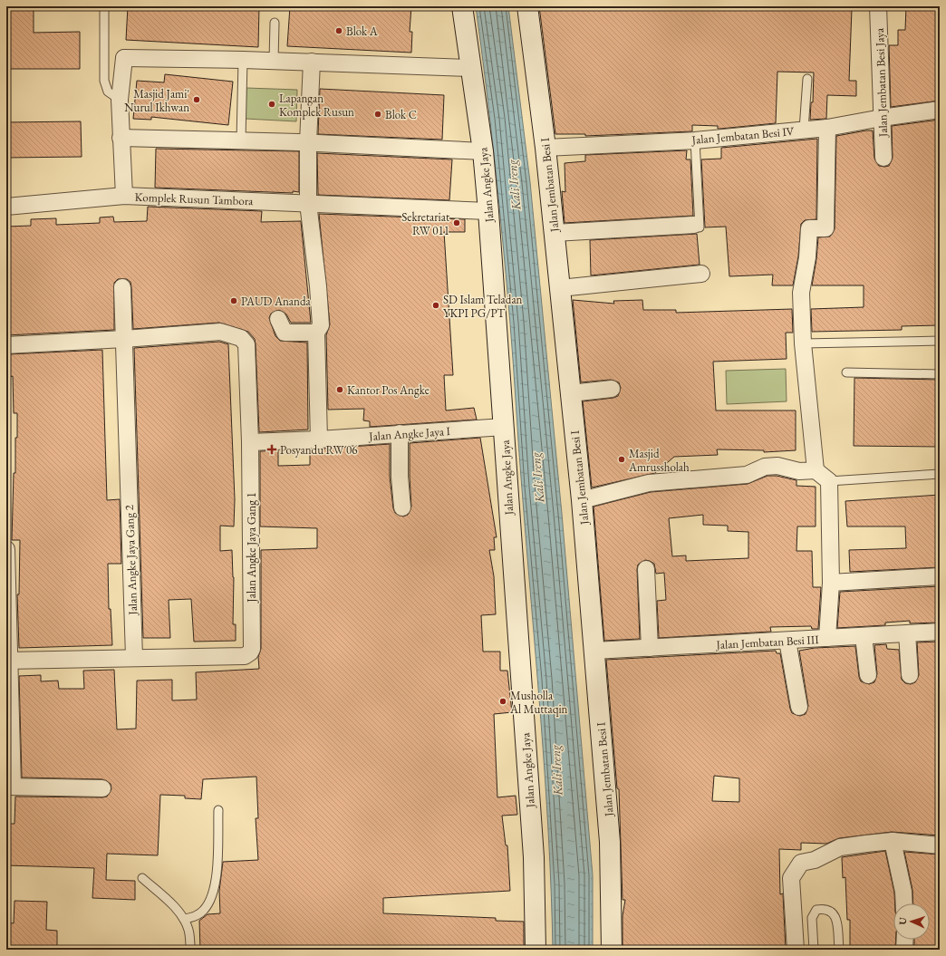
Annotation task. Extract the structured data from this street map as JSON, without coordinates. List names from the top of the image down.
{
  "streets": {
    "street": [
      "Jalan Jembatan Besi Jaya",
      "Jalan Jembatan Besi IV",
      "Jalan Angke Jaya",
      "Jalan Jembatan Besi I",
      "Komplek Rusun Tambora",
      "Jalan Angke Jaya I",
      "Jalan Angke Jaya Gang 1",
      "Jalan Angke Jaya Gang 2",
      "Jalan Jembatan Besi III"
    ]
  },
  "crossings": [
    ["Jalan Jembatan Besi Jaya", "Jalan Jembatan Besi IV"],
    ["Jalan Jembatan Besi IV", "Jalan Jembatan Besi I"],
    ["Jalan Angke Jaya", "Komplek Rusun Tambora"],
    ["Jalan Angke Jaya", "Jalan Angke Jaya I"],
    ["Jalan Jembatan Besi I", "Jalan Jembatan Besi III"],
    ["Jalan Angke Jaya I", "Jalan Angke Jaya Gang 1"],
    ["Jalan Angke Jaya Gang 1", "Jalan Angke Jaya Gang 2"]
  ],
  "water": ["Kali Ireng"],
  "places": {
    "other": [
      "Blok A",
      "Masjid Jami' Nurul Ikhwan",
      "Lapangan Komplek Rusun",
      "Blok C",
      "Sekretariat RW 011",
      "PAUD Ananda",
      "SD Islam Teladan YKPI PG/PT",
      "Kantor Pos Angke",
      "Masjid Amrussholah",
      "Musholla Al Muttaqin"
    ],
    "health": ["Posyandu RW 06"]
  },
  "north": "left"
}
